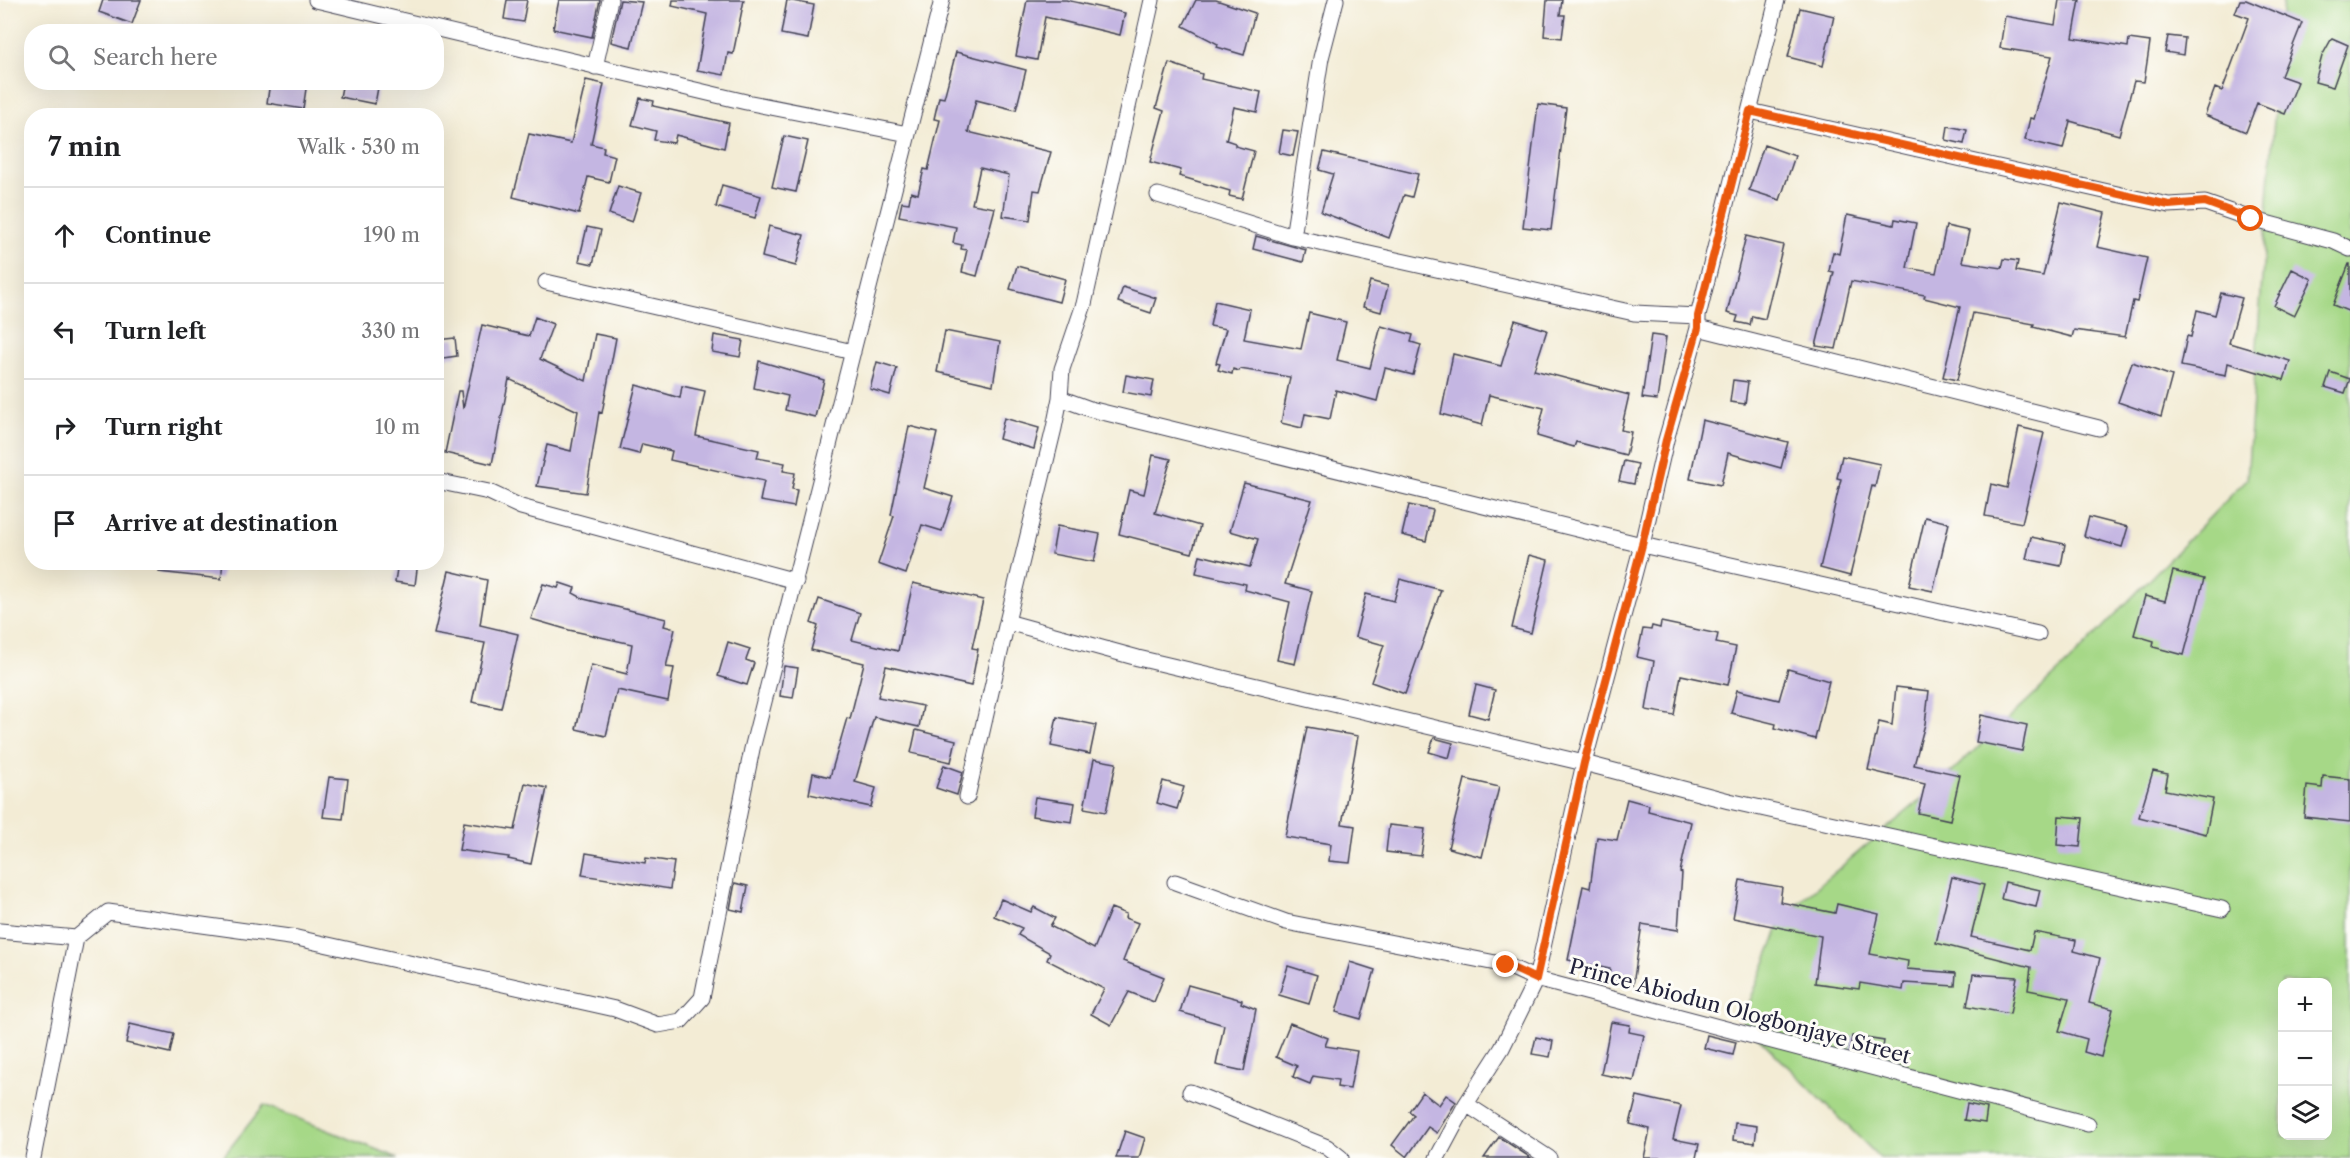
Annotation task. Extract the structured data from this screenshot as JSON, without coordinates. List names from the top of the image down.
{
  "streets": {
    "street": ["Prince Abiodun Ologbonjaye Street"]
  },
  "page": {
    "search": "Search here",
    "heading": ["7 min", "Walk · 530 m"],
    "list": [
      ["Continue", "190 m"],
      ["Turn left", "330 m"],
      ["Turn right", "10 m"],
      "Arrive at destination"
    ],
    "map_buttons": ["+", "−"]
  }
}
